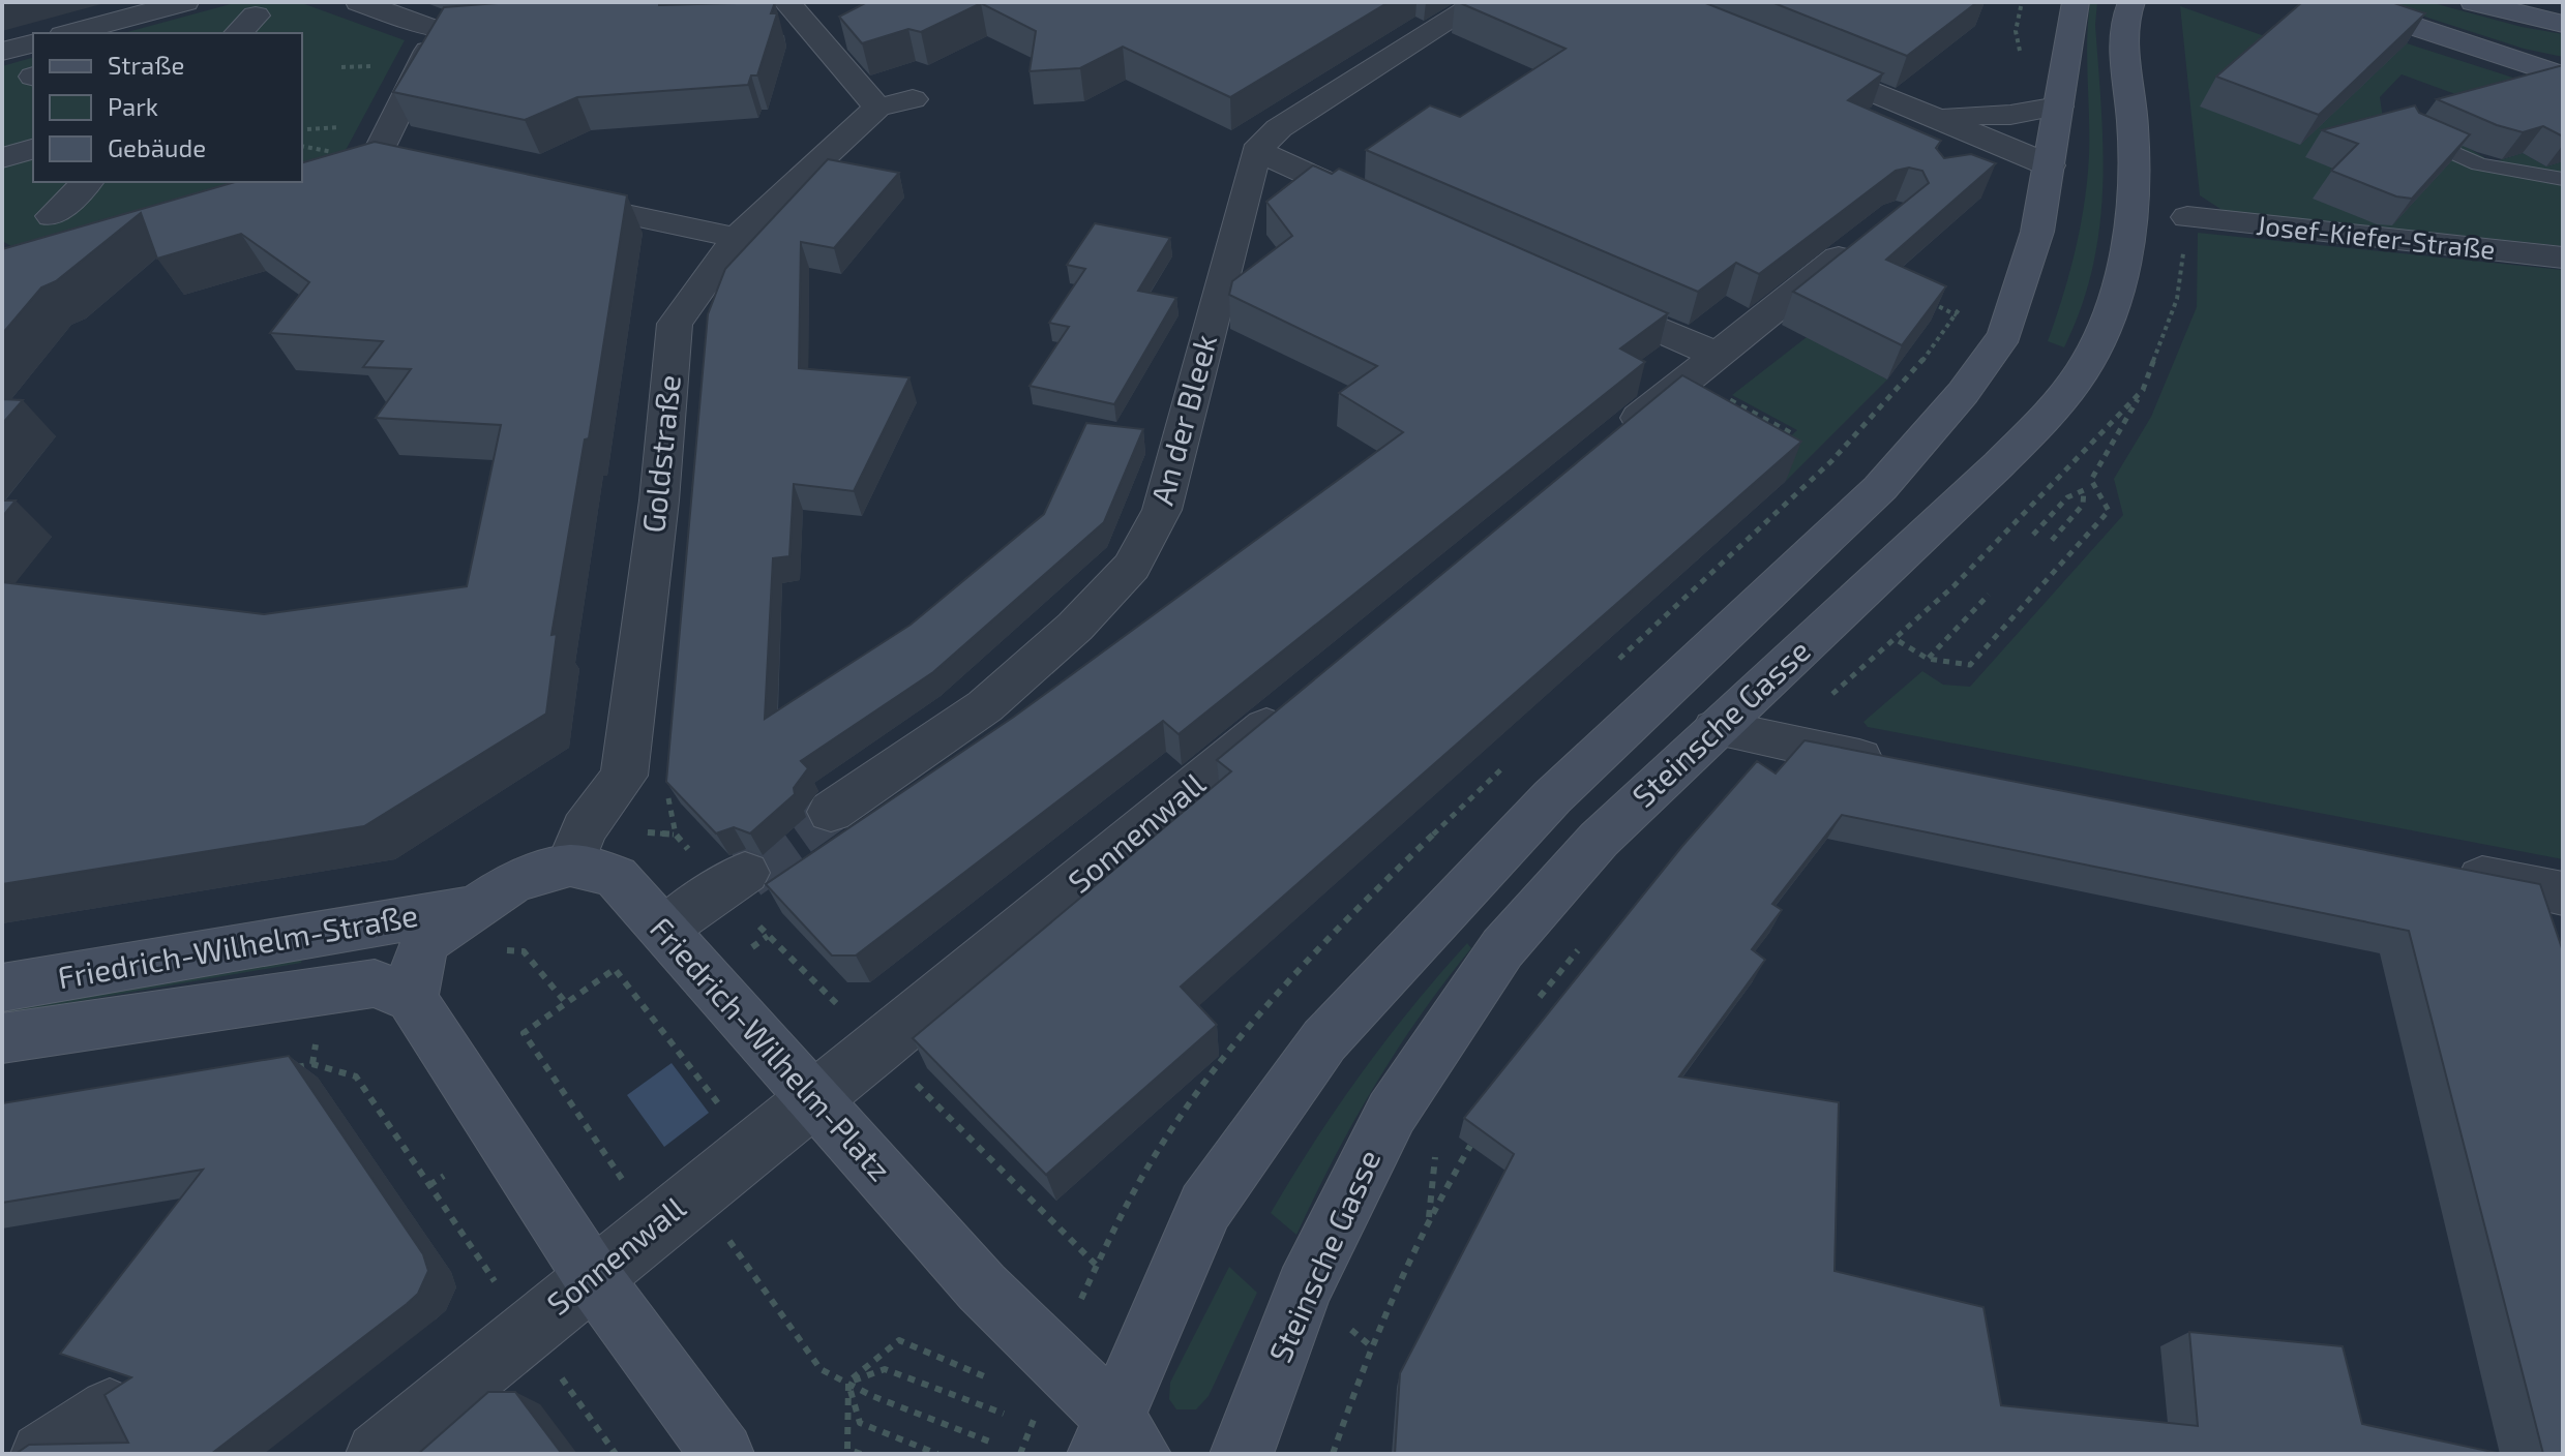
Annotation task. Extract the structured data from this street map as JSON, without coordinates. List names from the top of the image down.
{
  "streets": {
    "main road": ["Steinsche Gasse", "Friedrich-Wilhelm-Straße", "Friedrich-Wilhelm-Platz"],
    "street": [
      "Josef-Kiefer-Straße",
      "An der Bleek",
      "Goldstraße",
      "Sonnenwall"
    ]
  },
  "crossings": [
    ["Goldstraße", "Friedrich-Wilhelm-Platz"],
    ["Steinsche Gasse", "Friedrich-Wilhelm-Platz"],
    ["Sonnenwall", "Friedrich-Wilhelm-Platz"],
    ["Friedrich-Wilhelm-Straße", "Friedrich-Wilhelm-Platz"]
  ],
  "legend": ["Straße", "Park", "Gebäude"]
}
